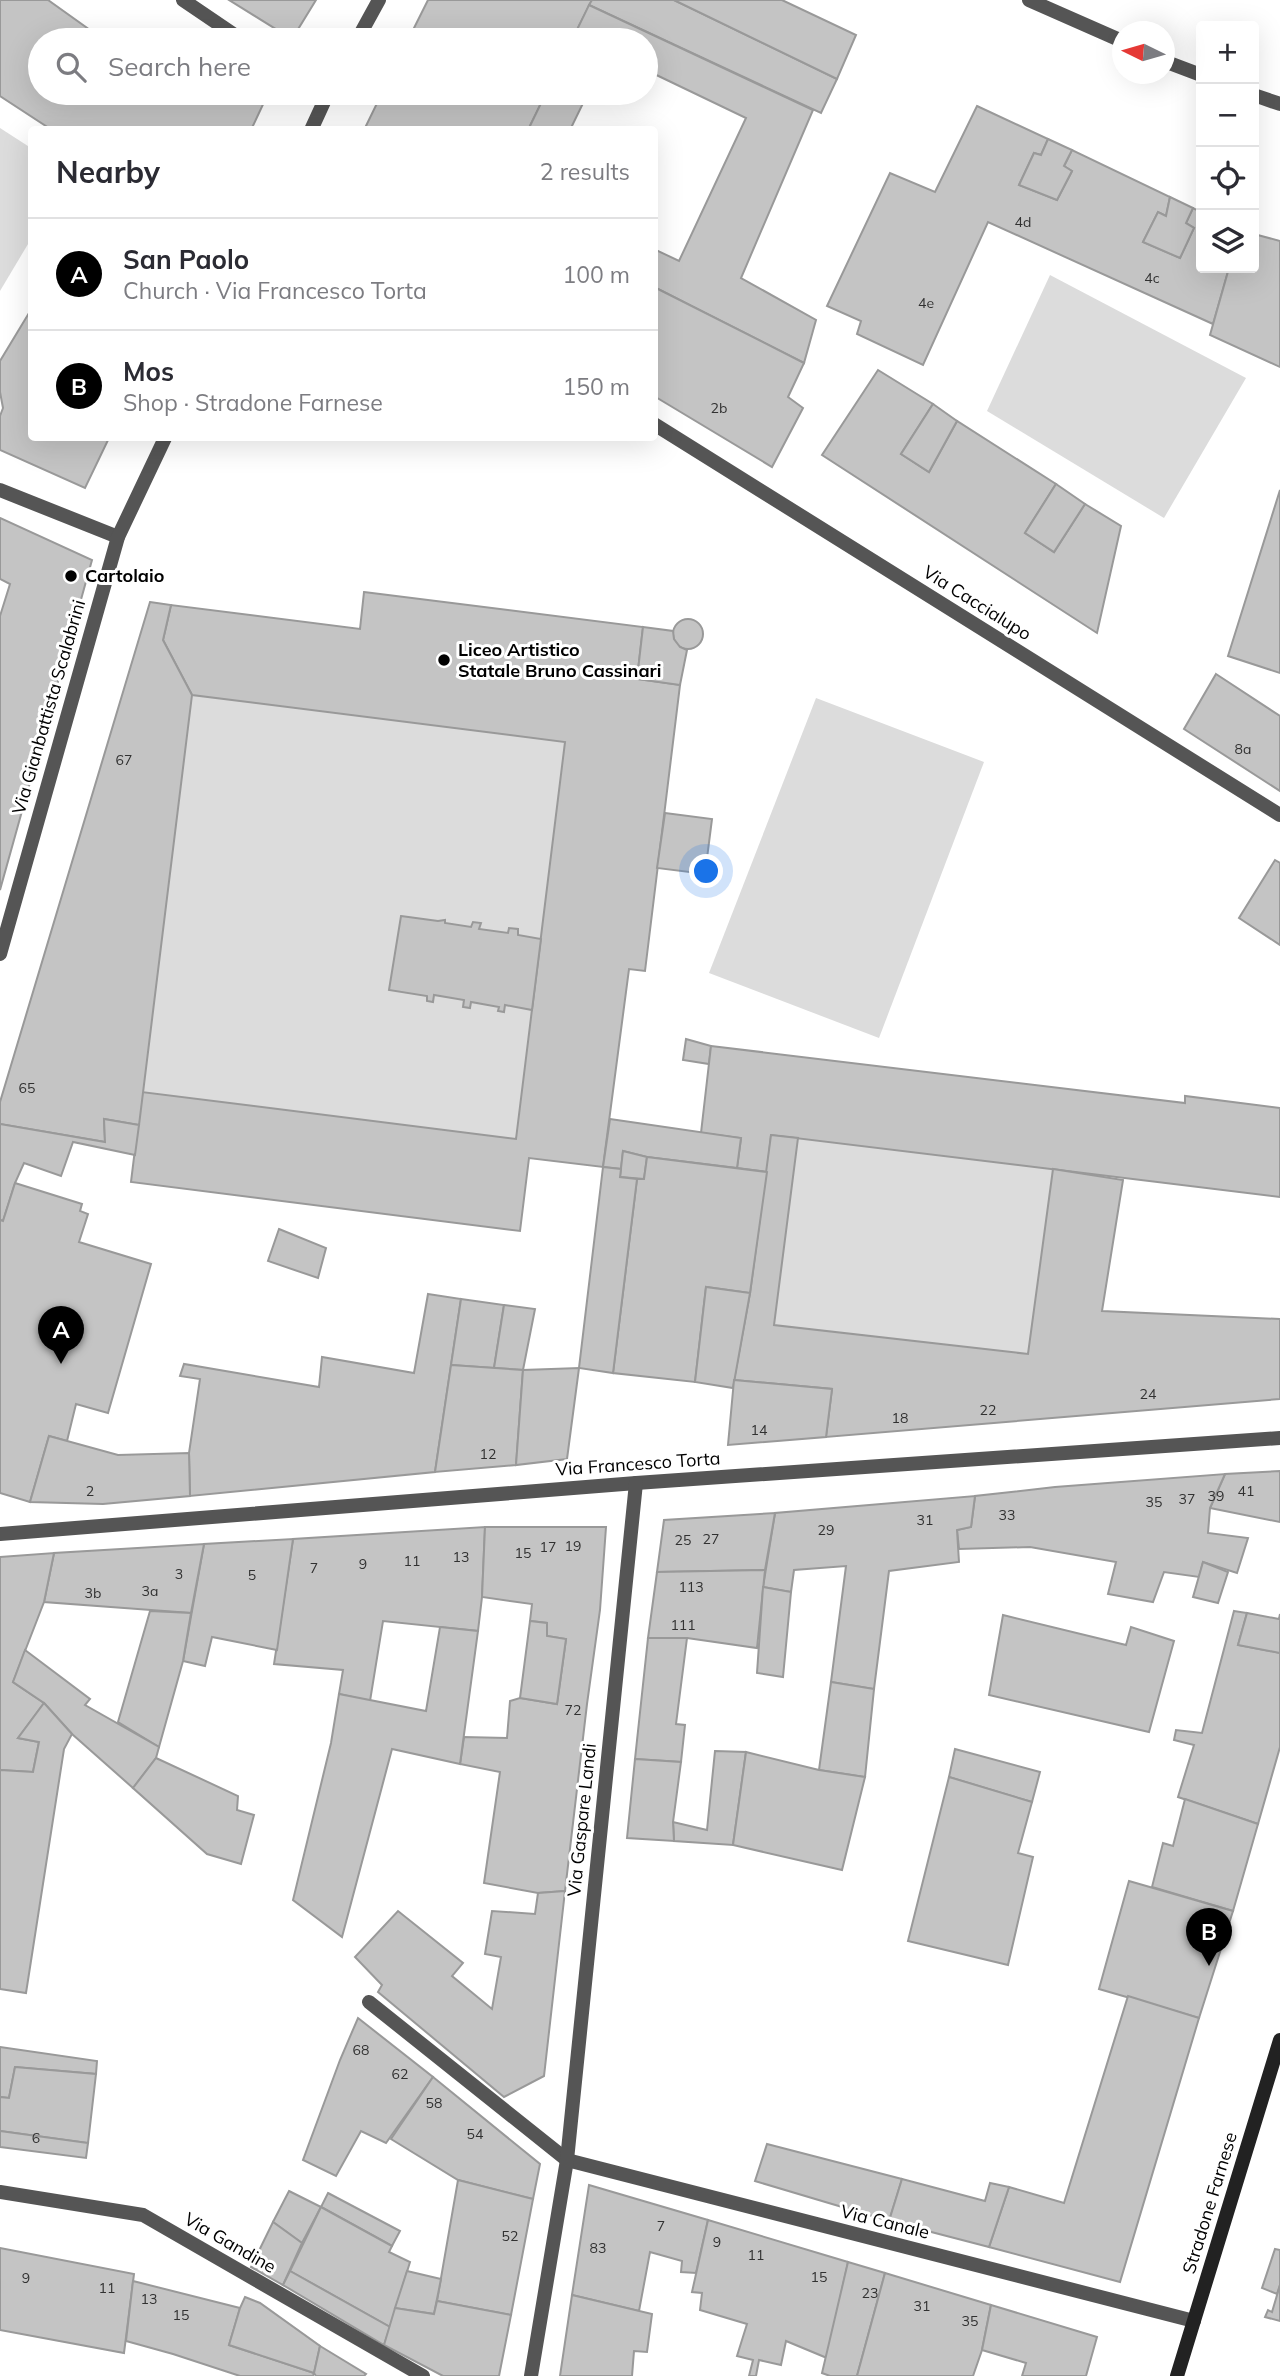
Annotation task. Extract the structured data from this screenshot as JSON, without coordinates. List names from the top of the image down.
{
  "streets": {
    "street": [
      "Via Caccialupo",
      "Via Gianbattista Scalabrini",
      "Via Francesco Torta",
      "Via Gaspare Landi",
      "Stradone Farnese",
      "Via Canale",
      "Via Gandine"
    ]
  },
  "crossings": [
    ["Via Francesco Torta", "Via Gaspare Landi"],
    ["Via Gaspare Landi", "Via Canale"],
    ["Stradone Farnese", "Via Canale"]
  ],
  "places": ["Cartolaio", "Liceo Artistico Statale Bruno Cassinari"],
  "house_numbers": [
    "4d",
    "4c",
    "4e",
    "2b",
    "8a",
    "67",
    "65",
    "24",
    "22",
    "18",
    "14",
    "12",
    "2",
    "41",
    "39",
    "37",
    "35",
    "33",
    "31",
    "29",
    "27",
    "25",
    "19",
    "17",
    "15",
    "13",
    "11",
    "9",
    "7",
    "3",
    "5",
    "113",
    "3a",
    "3b",
    "111",
    "72",
    "68",
    "62",
    "58",
    "54",
    "6",
    "7",
    "52",
    "9",
    "83",
    "11",
    "15",
    "9",
    "11",
    "23",
    "13",
    "31",
    "15",
    "35"
  ],
  "north": "left",
  "page": {
    "map_buttons": ["+", "−"],
    "search": "Search here",
    "heading": ["Nearby", "2 results"],
    "list": [
      {
        "mark": "A",
        "name": "San Paolo",
        "note": "Church · Via Francesco Torta",
        "value": "100 m"
      },
      {
        "mark": "B",
        "name": "Mos",
        "note": "Shop · Stradone Farnese",
        "value": "150 m"
      }
    ],
    "pins": ["A", "B"]
  }
}
